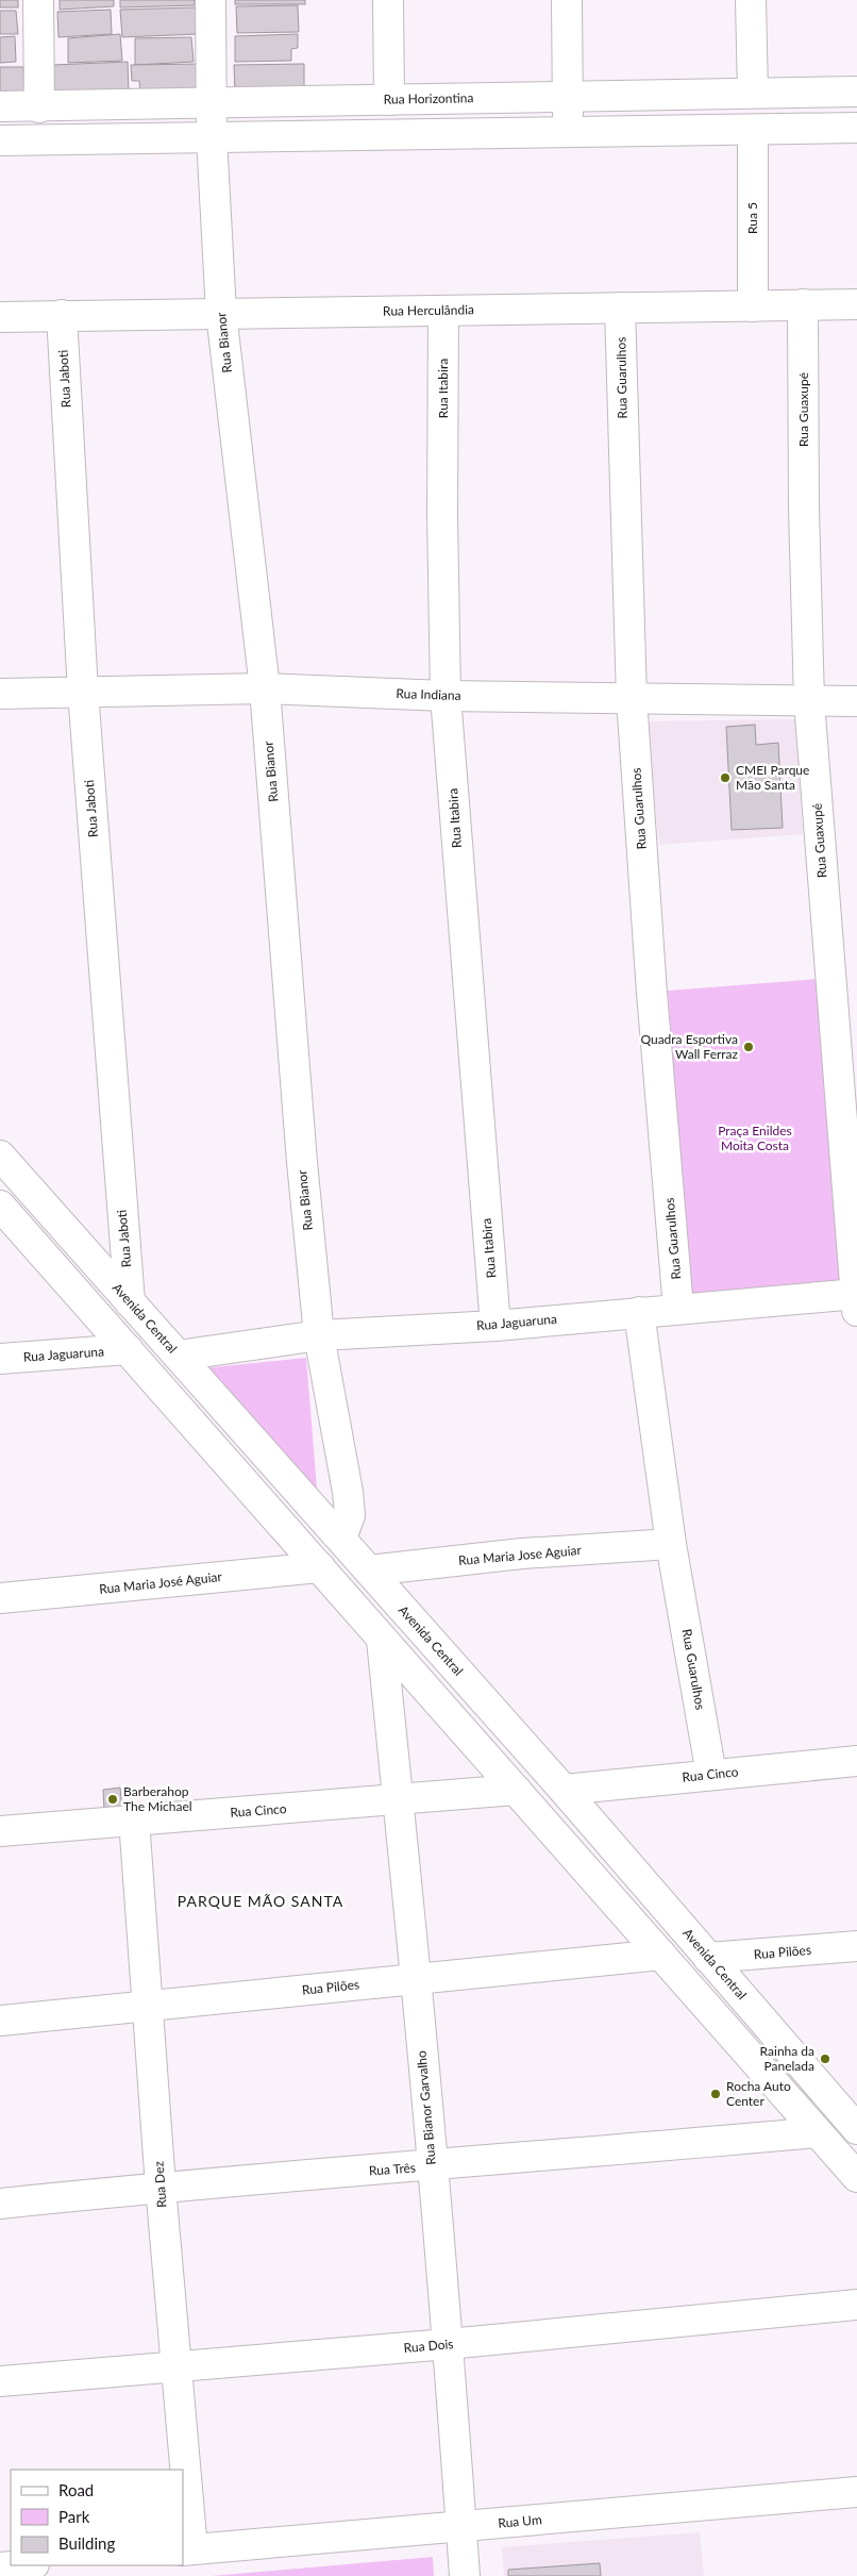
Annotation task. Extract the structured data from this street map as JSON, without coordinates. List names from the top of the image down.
{
  "streets": {
    "street": [
      "Rua Horizontina",
      "Rua 5",
      "Rua Herculândia",
      "Rua Bianor",
      "Rua Guarulhos",
      "Rua Jaboti",
      "Rua Itabira",
      "Rua Guaxupé",
      "Rua Indiana",
      "Avenida Central",
      "Rua Jaguaruna",
      "Rua Maria Jose Aguiar",
      "Rua Maria José Aguiar",
      "Rua Cinco",
      "Rua Pilões",
      "Rua Bianor Garvalho",
      "Rua Três",
      "Rua Dez",
      "Rua Dois",
      "Rua Um"
    ]
  },
  "crossings": [
    ["Rua Horizontina", "Rua Bianor"],
    ["Rua 5", "Rua Herculândia"],
    ["Rua Herculândia", "Rua Bianor"],
    ["Rua Herculândia", "Rua Guarulhos"],
    ["Rua Herculândia", "Rua Jaboti"],
    ["Rua Herculândia", "Rua Itabira"],
    ["Rua Herculândia", "Rua Guaxupé"],
    ["Rua Bianor", "Rua Indiana"],
    ["Rua Bianor", "Avenida Central"],
    ["Rua Bianor", "Rua Jaguaruna"],
    ["Rua Guarulhos", "Rua Indiana"],
    ["Rua Guarulhos", "Rua Jaguaruna"],
    ["Rua Guarulhos", "Rua Maria Jose Aguiar"],
    ["Rua Guarulhos", "Rua Cinco"],
    ["Rua Jaboti", "Rua Indiana"],
    ["Rua Jaboti", "Avenida Central"],
    ["Rua Itabira", "Rua Indiana"],
    ["Rua Itabira", "Rua Jaguaruna"],
    ["Rua Guaxupé", "Rua Indiana"],
    ["Rua Guaxupé", "Rua Jaguaruna"],
    ["Avenida Central", "Rua Jaguaruna"],
    ["Avenida Central", "Rua Maria Jose Aguiar"],
    ["Avenida Central", "Rua Cinco"],
    ["Avenida Central", "Rua Pilões"],
    ["Rua Cinco", "Rua Bianor Garvalho"],
    ["Rua Cinco", "Rua Dez"],
    ["Rua Pilões", "Rua Bianor Garvalho"],
    ["Rua Pilões", "Rua Dez"],
    ["Rua Bianor Garvalho", "Rua Três"],
    ["Rua Bianor Garvalho", "Rua Dois"],
    ["Rua Bianor Garvalho", "Rua Um"],
    ["Rua Três", "Rua Dez"],
    ["Rua Dez", "Rua Dois"],
    ["Rua Dez", "Rua Um"]
  ],
  "districts": ["PARQUE MÃO SANTA"],
  "parks": ["Praça Enildes Moita Costa"],
  "places": [
    "CMEI Parque Mão Santa",
    "Quadra Esportiva Wall Ferraz",
    "Barberahop The Michael",
    "Rainha da Panelada",
    "Rocha Auto Center"
  ],
  "legend": ["Road", "Park", "Building"]
}
